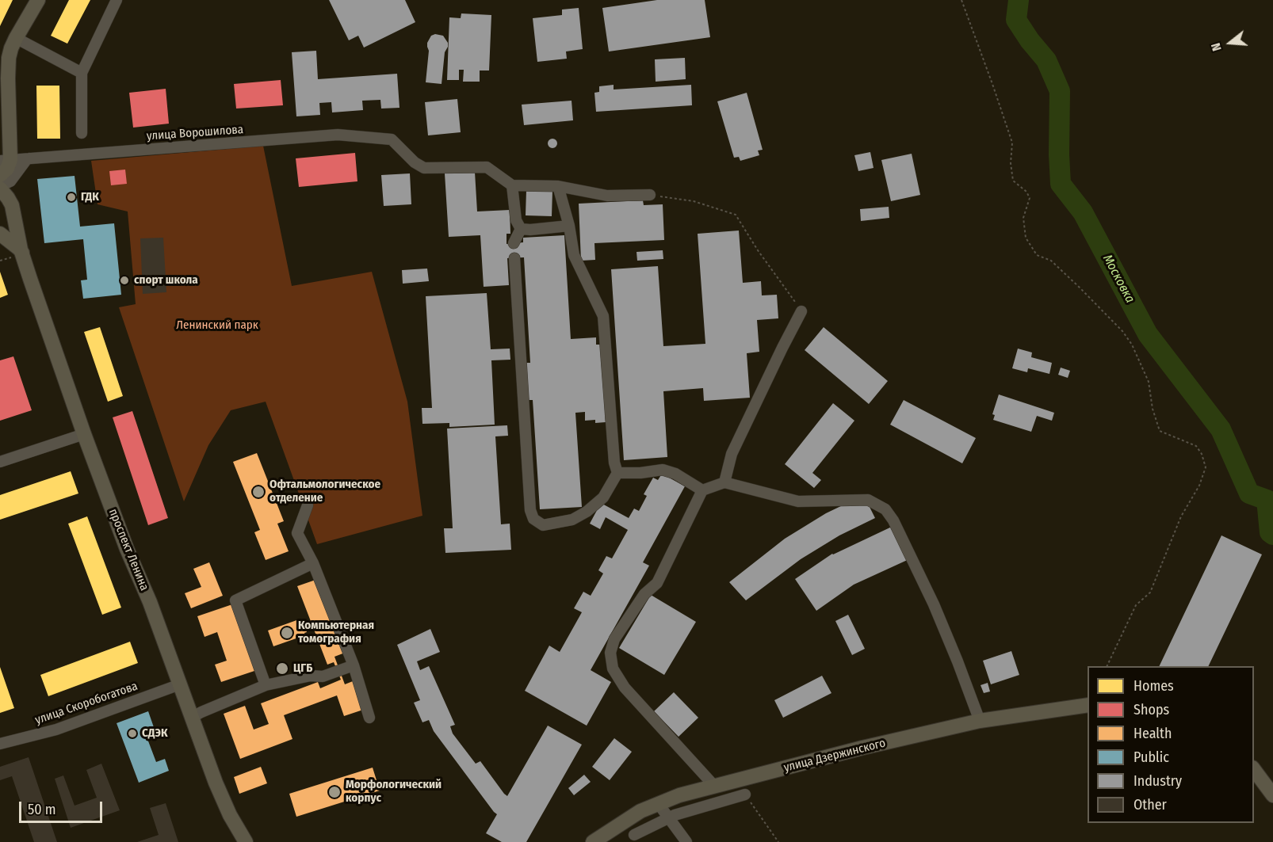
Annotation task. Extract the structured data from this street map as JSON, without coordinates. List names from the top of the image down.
{
  "streets": {
    "main road": ["проспект Ленина", "улица Дзержинского"],
    "street": ["улица Ворошилова", "улица Скоробогатова"]
  },
  "crossings": [
    ["проспект Ленина", "улица Скоробогатова"]
  ],
  "water": ["Московка"],
  "parks": ["Ленинский парк"],
  "places": [
    "ГДК",
    "спорт школа",
    "Офтальмологическое отделение",
    "Компьютерная томография",
    "ЦГБ",
    "СДЭК",
    "Морфологический корпус"
  ],
  "legend": [
    "Homes",
    "Shops",
    "Health",
    "Public",
    "Industry",
    "Other"
  ],
  "scale_bar": "50 m",
  "north": "left"
}
